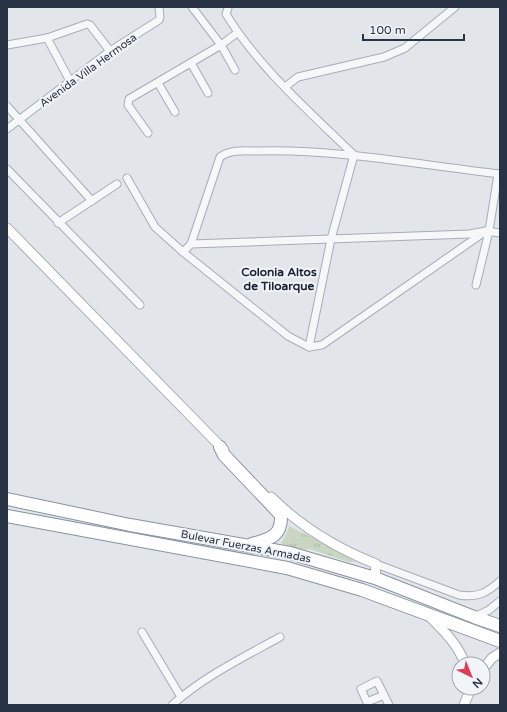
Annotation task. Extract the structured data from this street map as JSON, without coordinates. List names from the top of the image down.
{
  "streets": {
    "highway": ["Bulevar Fuerzas Armadas"],
    "street": ["Avenida Villa Hermosa"]
  },
  "districts": ["Colonia Altos de Tiloarque"],
  "scale_bar": "100 m",
  "north": "bottom right"
}
